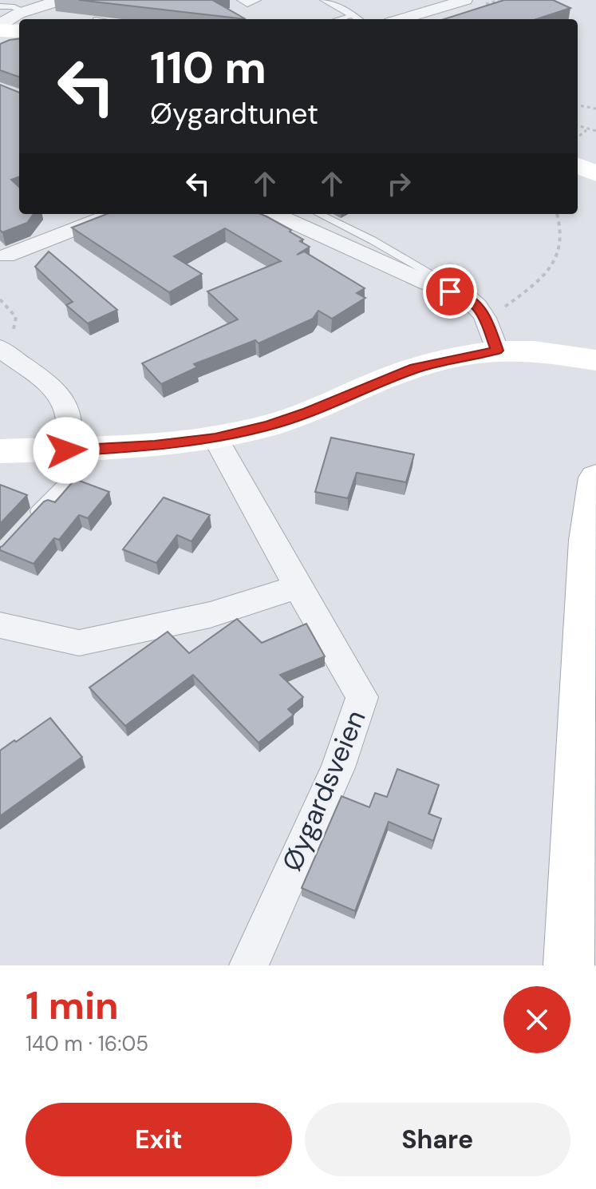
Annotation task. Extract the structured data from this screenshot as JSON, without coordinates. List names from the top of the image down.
{
  "streets": {
    "street": ["Øygardsveien"]
  },
  "page": {
    "turn": ["110 m", "Øygardtunet"],
    "heading": ["1 min", "140 m · 16:05"],
    "buttons": ["Exit", "Share"]
  }
}
